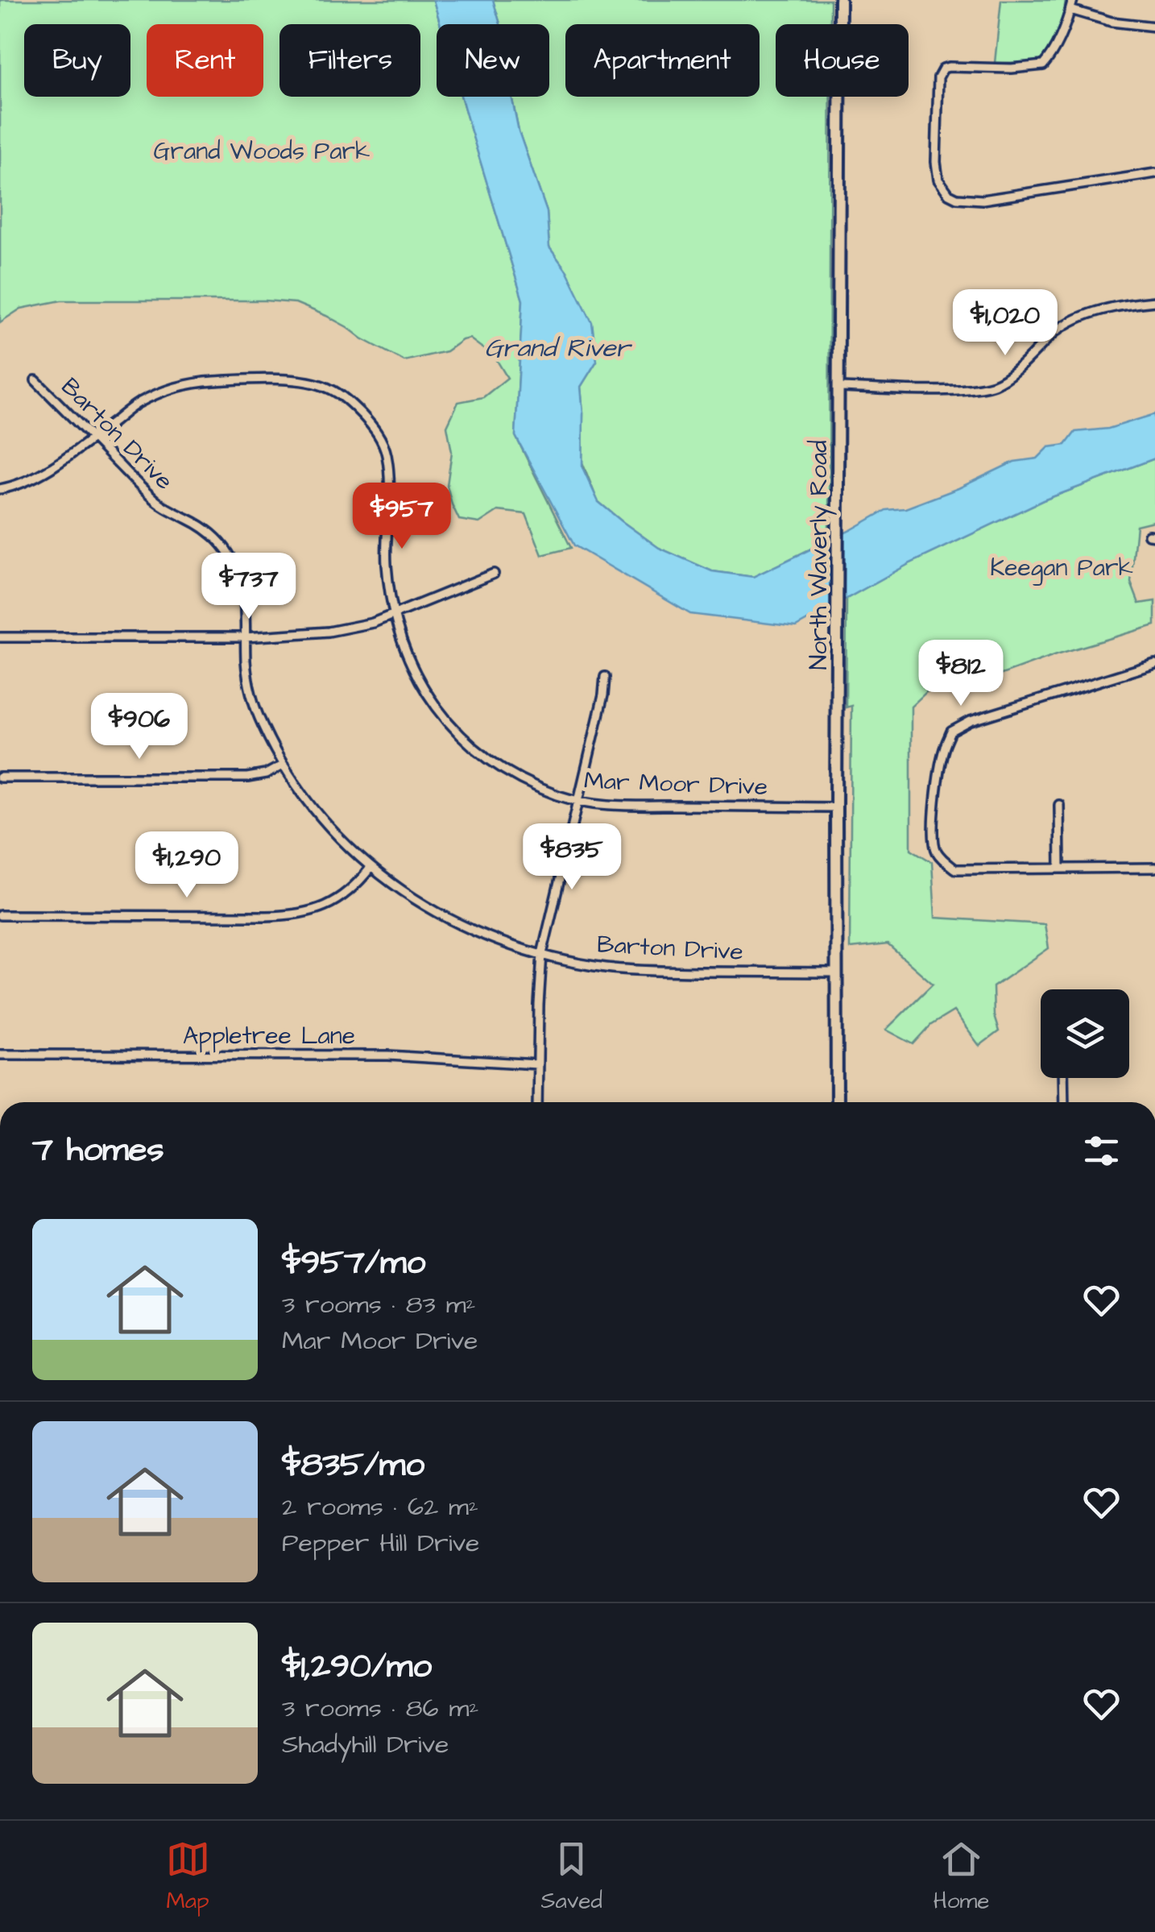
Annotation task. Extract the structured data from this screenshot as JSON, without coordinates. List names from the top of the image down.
{
  "streets": {
    "main road": ["North Waverly Road"],
    "street": ["Barton Drive", "Mar Moor Drive", "Appletree Lane"]
  },
  "crossings": [
    ["Barton Drive", "North Waverly Road"],
    ["Barton Drive", "Mar Moor Drive"],
    ["North Waverly Road", "Mar Moor Drive"]
  ],
  "water": ["Grand River"],
  "parks": ["Grand Woods Park", "Keegan Park"],
  "page": {
    "chip": [
      "Buy",
      "Rent",
      "Filters",
      "New",
      "Apartment",
      "House"
    ],
    "price": [
      "$1,020",
      "$957",
      "$737",
      "$812",
      "$906",
      "$835",
      "$1,290"
    ],
    "heading": "7 homes",
    "list": [
      {
        "name": "$957/mo",
        "note": "3 rooms · 83 m² · Mar Moor Drive"
      },
      {
        "name": "$835/mo",
        "note": "2 rooms · 62 m² · Pepper Hill Drive"
      },
      {
        "name": "$1,290/mo",
        "note": "3 rooms · 86 m² · Shadyhill Drive"
      }
    ],
    "tabs": ["Map", "Saved", "Home"]
  }
}
